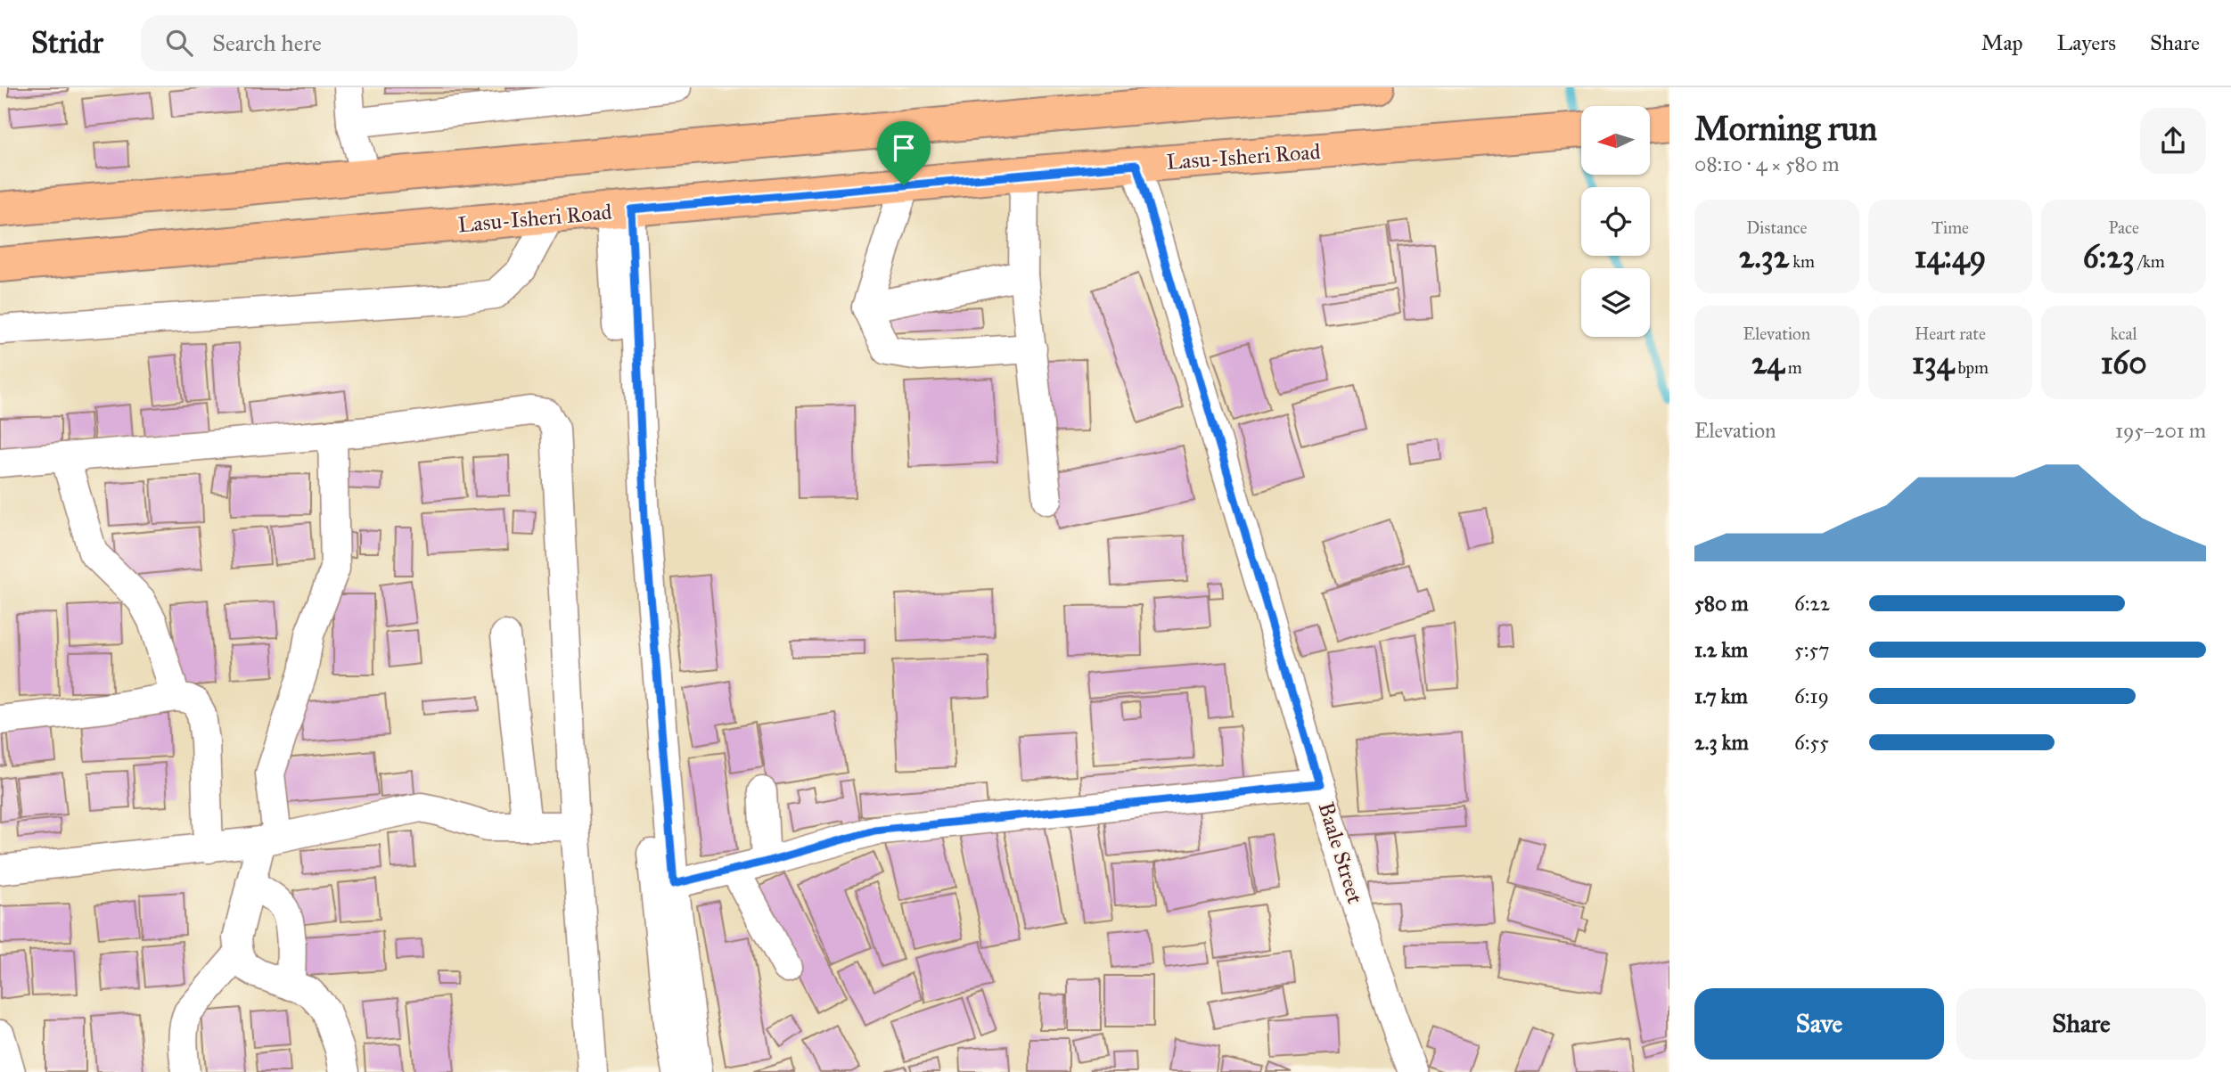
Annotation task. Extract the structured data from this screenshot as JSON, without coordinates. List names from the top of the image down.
{
  "streets": {
    "main road": ["Lasu-Isheri Road"],
    "street": ["Baale Street"]
  },
  "crossings": [
    ["Lasu-Isheri Road", "Baale Street"]
  ],
  "north": "left",
  "page": {
    "header": "Stridr",
    "search": "Search here",
    "nav": ["Map", "Layers", "Share"],
    "heading": ["Morning run", "08:10 · 4 × 580 m"],
    "stats": [
      ["Distance", "2.32 km"],
      ["Time", "14:49"],
      ["Pace", "6:23 /km"],
      ["Elevation", "24 m"],
      ["Heart rate", "134 bpm"],
      ["kcal", "160"]
    ],
    "chart": ["Elevation", "195–201 m"],
    "list": [
      {
        "name": "580 m",
        "note": "6:22"
      },
      {
        "name": "1.2 km",
        "note": "5:57"
      },
      {
        "name": "1.7 km",
        "note": "6:19"
      },
      {
        "name": "2.3 km",
        "note": "6:55"
      }
    ],
    "buttons": ["Save", "Share"]
  }
}
